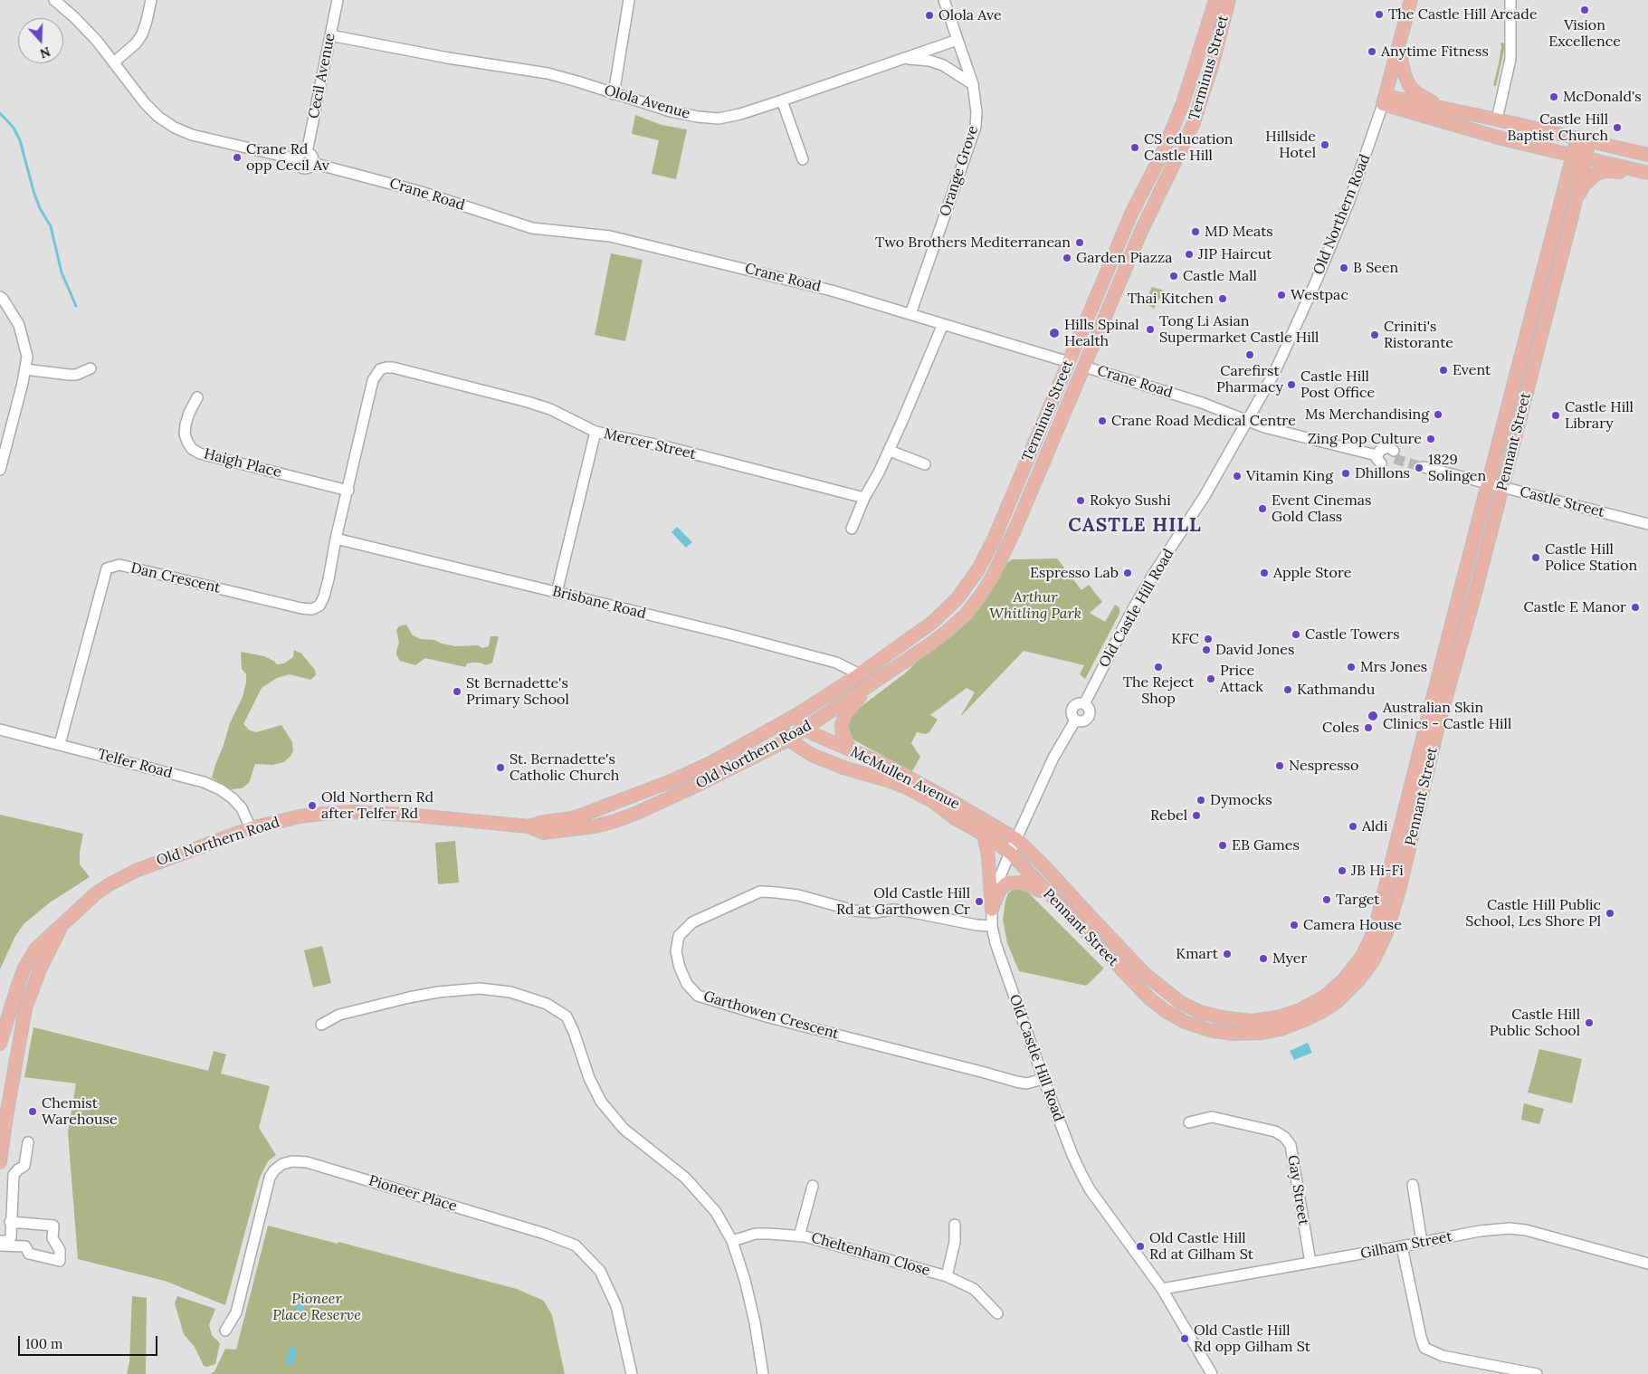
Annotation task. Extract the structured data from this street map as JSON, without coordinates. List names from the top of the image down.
{
  "streets": {
    "main road": [
      "Terminus Street",
      "Crane Road",
      "Old Northern Road",
      "Pennant Street",
      "McMullen Avenue"
    ],
    "street": [
      "Cecil Avenue",
      "Olola Avenue",
      "Orange Grove",
      "Mercer Street",
      "Haigh Place",
      "Castle Street",
      "Dan Crescent",
      "Brisbane Road",
      "Old Castle Hill Road",
      "Telfer Road",
      "Garthowen Crescent",
      "Gay Street",
      "Pioneer Place",
      "Gilham Street",
      "Cheltenham Close"
    ]
  },
  "crossings": [
    ["Terminus Street", "Crane Road"],
    ["Terminus Street", "Old Northern Road"],
    ["Cecil Avenue", "Olola Avenue"],
    ["Cecil Avenue", "Crane Road"],
    ["Olola Avenue", "Orange Grove"],
    ["Orange Grove", "Crane Road"],
    ["Crane Road", "Old Northern Road"],
    ["Crane Road", "Old Castle Hill Road"],
    ["Old Northern Road", "Brisbane Road"],
    ["Old Northern Road", "Old Castle Hill Road"],
    ["Old Northern Road", "Telfer Road"],
    ["Old Northern Road", "McMullen Avenue"],
    ["Pennant Street", "Castle Street"],
    ["Pennant Street", "Old Castle Hill Road"],
    ["Pennant Street", "McMullen Avenue"],
    ["Mercer Street", "Brisbane Road"],
    ["Dan Crescent", "Brisbane Road"],
    ["Dan Crescent", "Telfer Road"],
    ["Old Castle Hill Road", "McMullen Avenue"],
    ["Old Castle Hill Road", "Garthowen Crescent"],
    ["Old Castle Hill Road", "Gilham Street"],
    ["Gay Street", "Gilham Street"]
  ],
  "districts": ["CASTLE HILL"],
  "parks": ["Arthur Whitling Park", "Pioneer Place Reserve"],
  "places": [
    "Vision Excellence",
    "The Castle Hill Arcade",
    "Olola Ave",
    "Anytime Fitness",
    "McDonald's",
    "Castle Hill Baptist Church",
    "Hillside Hotel",
    "CS education Castle Hill",
    "Crane Rd opp Cecil Av",
    "MD Meats",
    "Two Brothers Mediterranean",
    "JIP Haircut",
    "Garden Piazza",
    "B Seen",
    "Castle Mall",
    "Westpac",
    "Thai Kitchen",
    "Tong Li Asian Supermarket Castle Hill",
    "Hills Spinal Health",
    "Criniti's Ristorante",
    "Carefirst Pharmacy",
    "Event",
    "Castle Hill Post Office",
    "Ms Merchandising",
    "Castle Hill Library",
    "Crane Road Medical Centre",
    "Zing Pop Culture",
    "1829 Solingen",
    "Dhillons",
    "Vitamin King",
    "Rokyo Sushi",
    "Event Cinemas Gold Class",
    "Castle Hill Police Station",
    "Espresso Lab",
    "Apple Store",
    "Castle E Manor",
    "Castle Towers",
    "KFC",
    "David Jones",
    "The Reject Shop",
    "Mrs Jones",
    "Price Attack",
    "Kathmandu",
    "St Bernadette's Primary School",
    "Australian Skin Clinics - Castle Hill",
    "Coles",
    "Nespresso",
    "St. Bernadette's Catholic Church",
    "Dymocks",
    "Old Northern Rd after Telfer Rd",
    "Rebel",
    "Aldi",
    "EB Games",
    "JB Hi-Fi",
    "Target",
    "Old Castle Hill Rd at Garthowen Cr",
    "Castle Hill Public School, Les Shore Pl",
    "Camera House",
    "Kmart",
    "Myer",
    "Castle Hill Public School",
    "Chemist Warehouse",
    "Old Castle Hill Rd at Gilham St",
    "Old Castle Hill Rd opp Gilham St"
  ],
  "scale_bar": "100 m",
  "north": "bottom"
}
